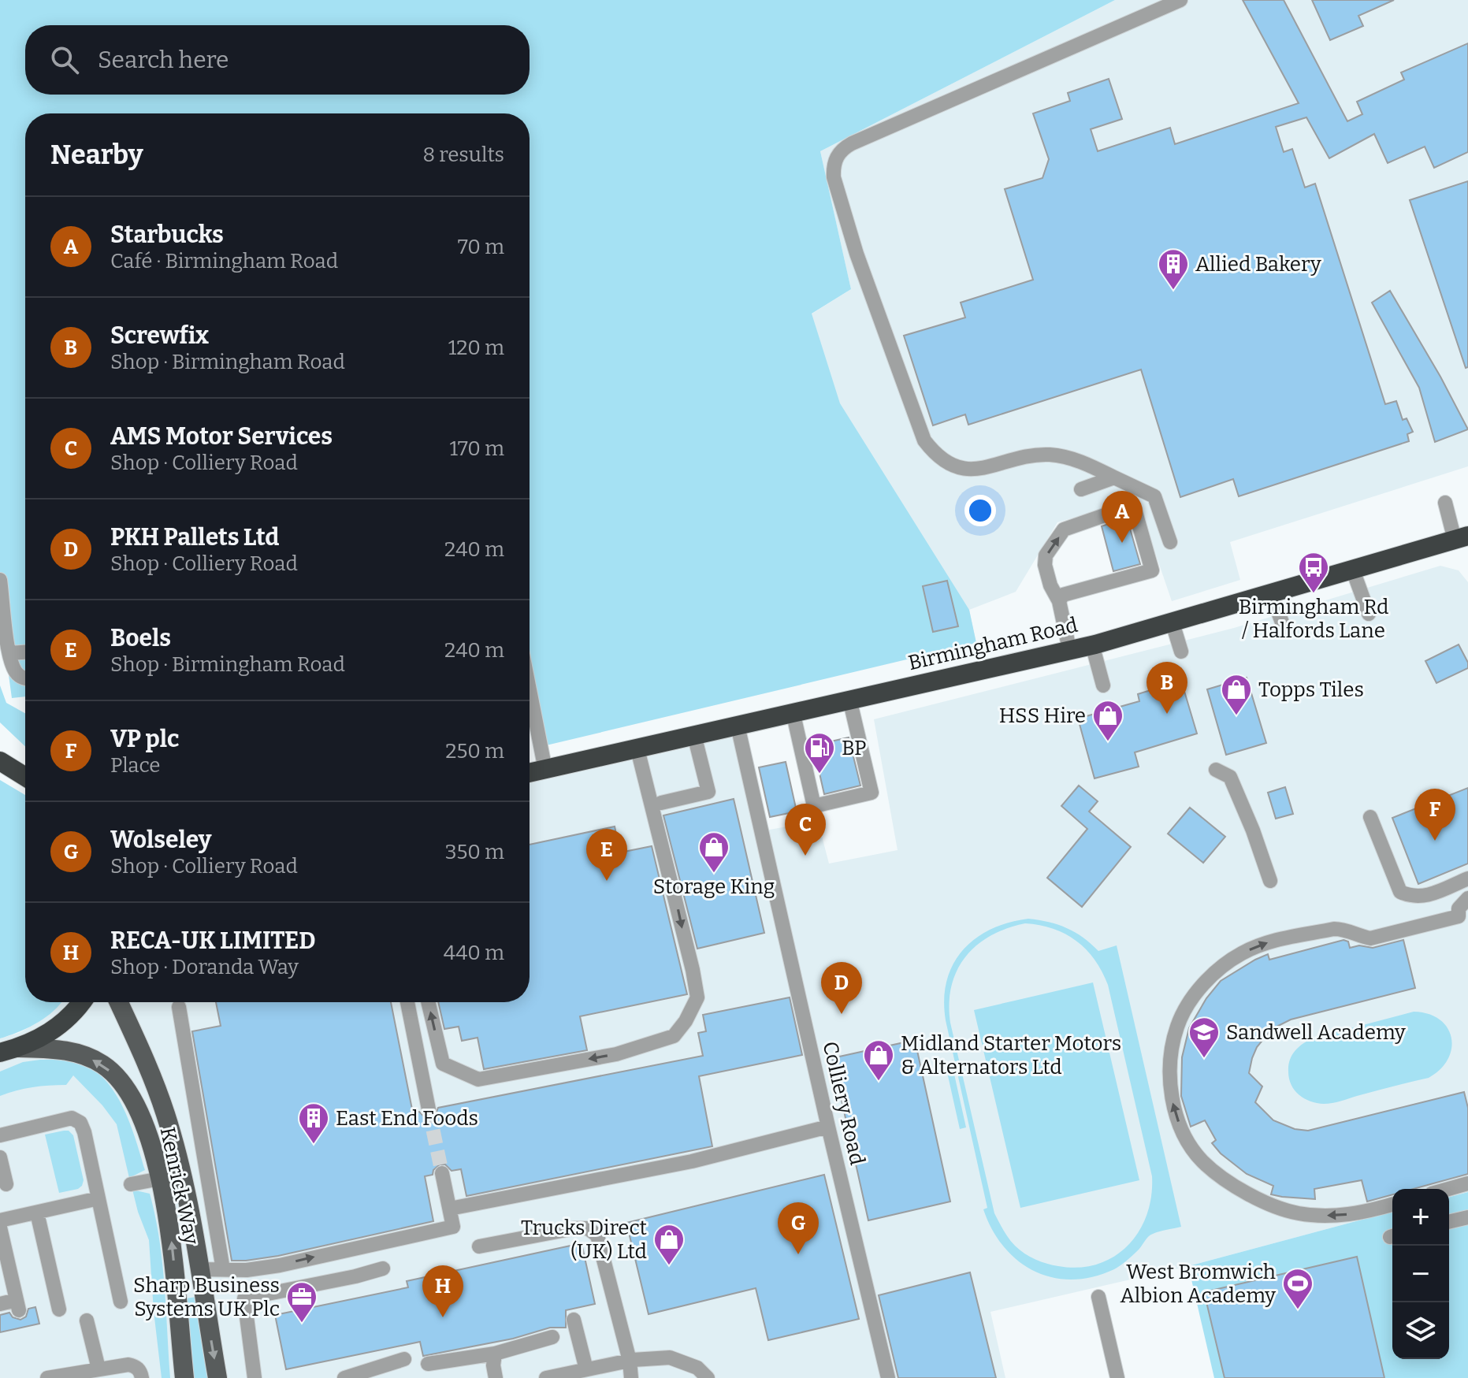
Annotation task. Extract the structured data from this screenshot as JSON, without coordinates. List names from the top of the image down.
{
  "streets": {
    "highway": ["Birmingham Road"],
    "main road": ["Kenrick Way"],
    "street": ["Colliery Road"]
  },
  "crossings": [
    ["Birmingham Road", "Colliery Road"]
  ],
  "places": {
    "building": ["Allied Bakery", "East End Foods"],
    "bus stop": ["Birmingham Rd / Halfords Lane"],
    "shop": [
      "Topps Tiles",
      "HSS Hire",
      "Storage King",
      "Midland Starter Motors & Alternators Ltd",
      "Trucks Direct (UK) Ltd"
    ],
    "fuel station": ["BP"],
    "school or university": ["Sandwell Academy"],
    "sports": ["West Bromwich Albion Academy"],
    "office": ["Sharp Business Systems UK Plc"]
  },
  "page": {
    "search": "Search here",
    "heading": ["Nearby", "8 results"],
    "list": [
      {
        "mark": "A",
        "name": "Starbucks",
        "note": "Café · Birmingham Road",
        "value": "70 m"
      },
      {
        "mark": "B",
        "name": "Screwfix",
        "note": "Shop · Birmingham Road",
        "value": "120 m"
      },
      {
        "mark": "C",
        "name": "AMS Motor Services",
        "note": "Shop · Colliery Road",
        "value": "170 m"
      },
      {
        "mark": "D",
        "name": "PKH Pallets Ltd",
        "note": "Shop · Colliery Road",
        "value": "240 m"
      },
      {
        "mark": "E",
        "name": "Boels",
        "note": "Shop · Birmingham Road",
        "value": "240 m"
      },
      {
        "mark": "F",
        "name": "VP plc",
        "note": "Place",
        "value": "250 m"
      },
      {
        "mark": "G",
        "name": "Wolseley",
        "note": "Shop · Colliery Road",
        "value": "350 m"
      },
      {
        "mark": "H",
        "name": "RECA-UK LIMITED",
        "note": "Shop · Doranda Way",
        "value": "440 m"
      }
    ],
    "pins": [
      "A",
      "B",
      "F",
      "C",
      "E",
      "D",
      "G",
      "H"
    ],
    "map_buttons": ["+", "−"]
  }
}
